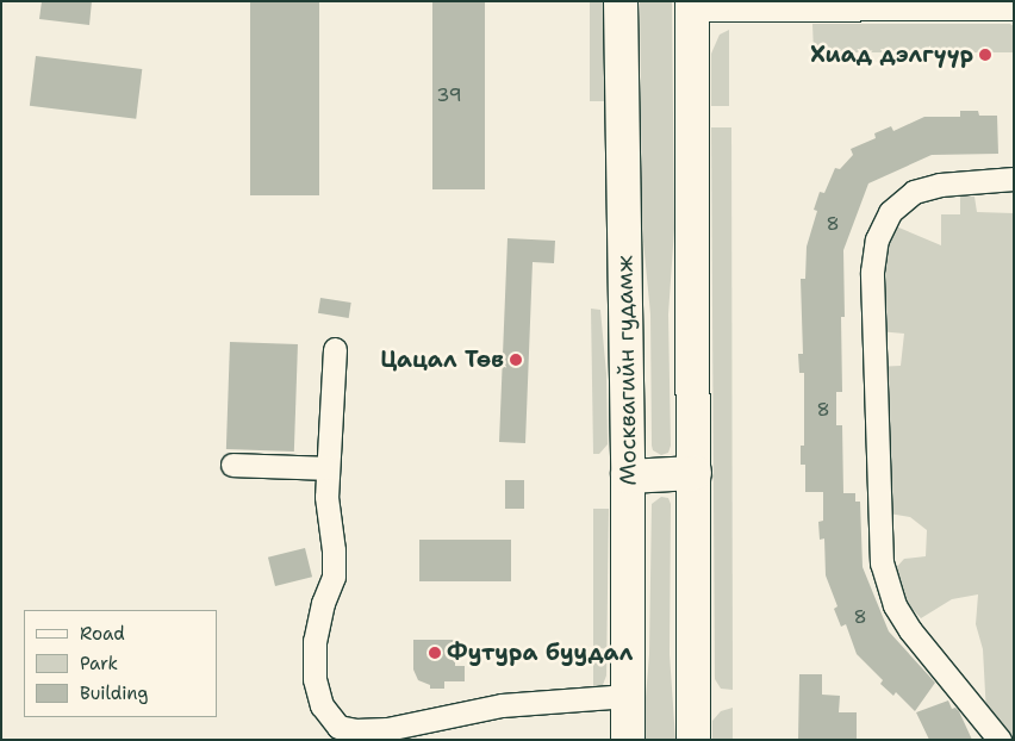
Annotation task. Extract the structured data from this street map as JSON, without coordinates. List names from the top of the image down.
{
  "streets": {
    "highway": ["Москвагийн гудамж"]
  },
  "places": ["Хиад дэлгүүр", "Цацал Төв", "Футура буудал"],
  "house_numbers": [
    "39",
    "8",
    "8",
    "8"
  ],
  "legend": ["Road", "Park", "Building"]
}
